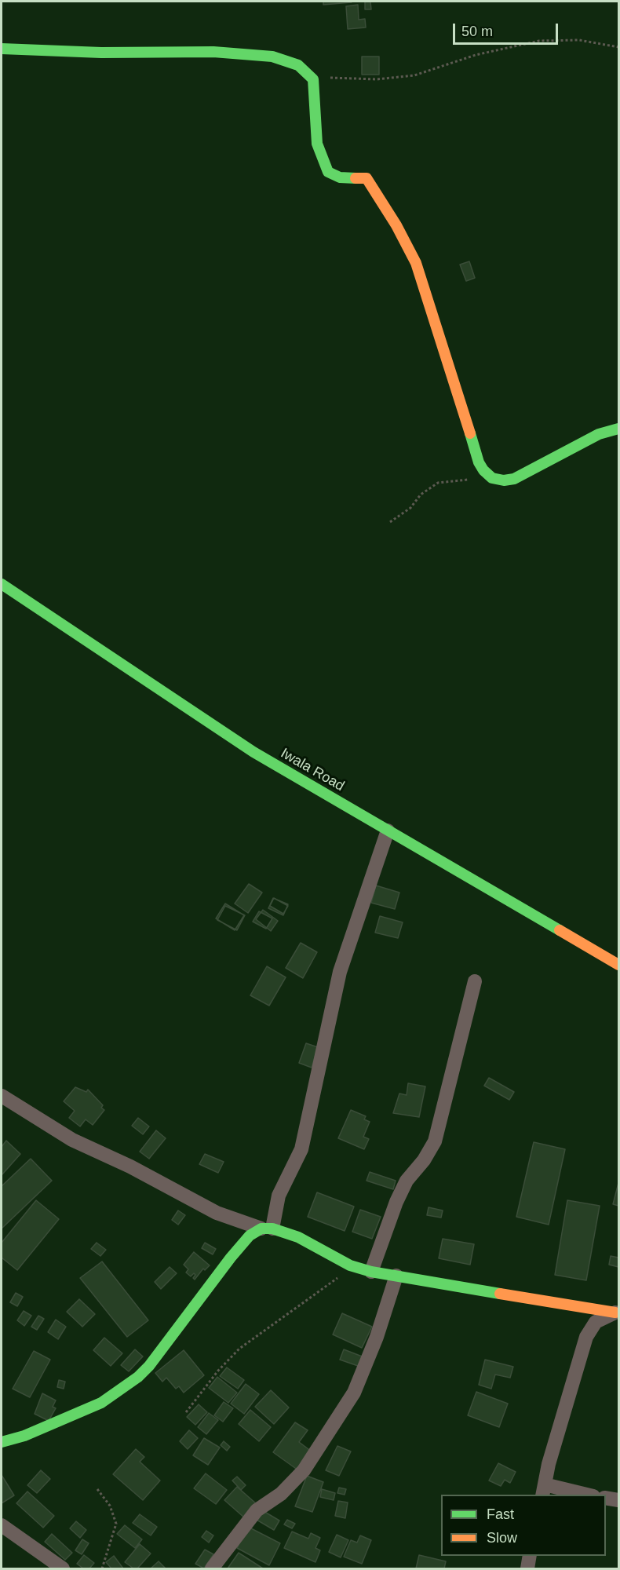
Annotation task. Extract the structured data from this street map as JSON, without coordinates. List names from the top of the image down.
{
  "streets": {
    "street": ["Iwala Road"]
  },
  "legend": ["Fast", "Slow"],
  "scale_bar": "50 m"
}
